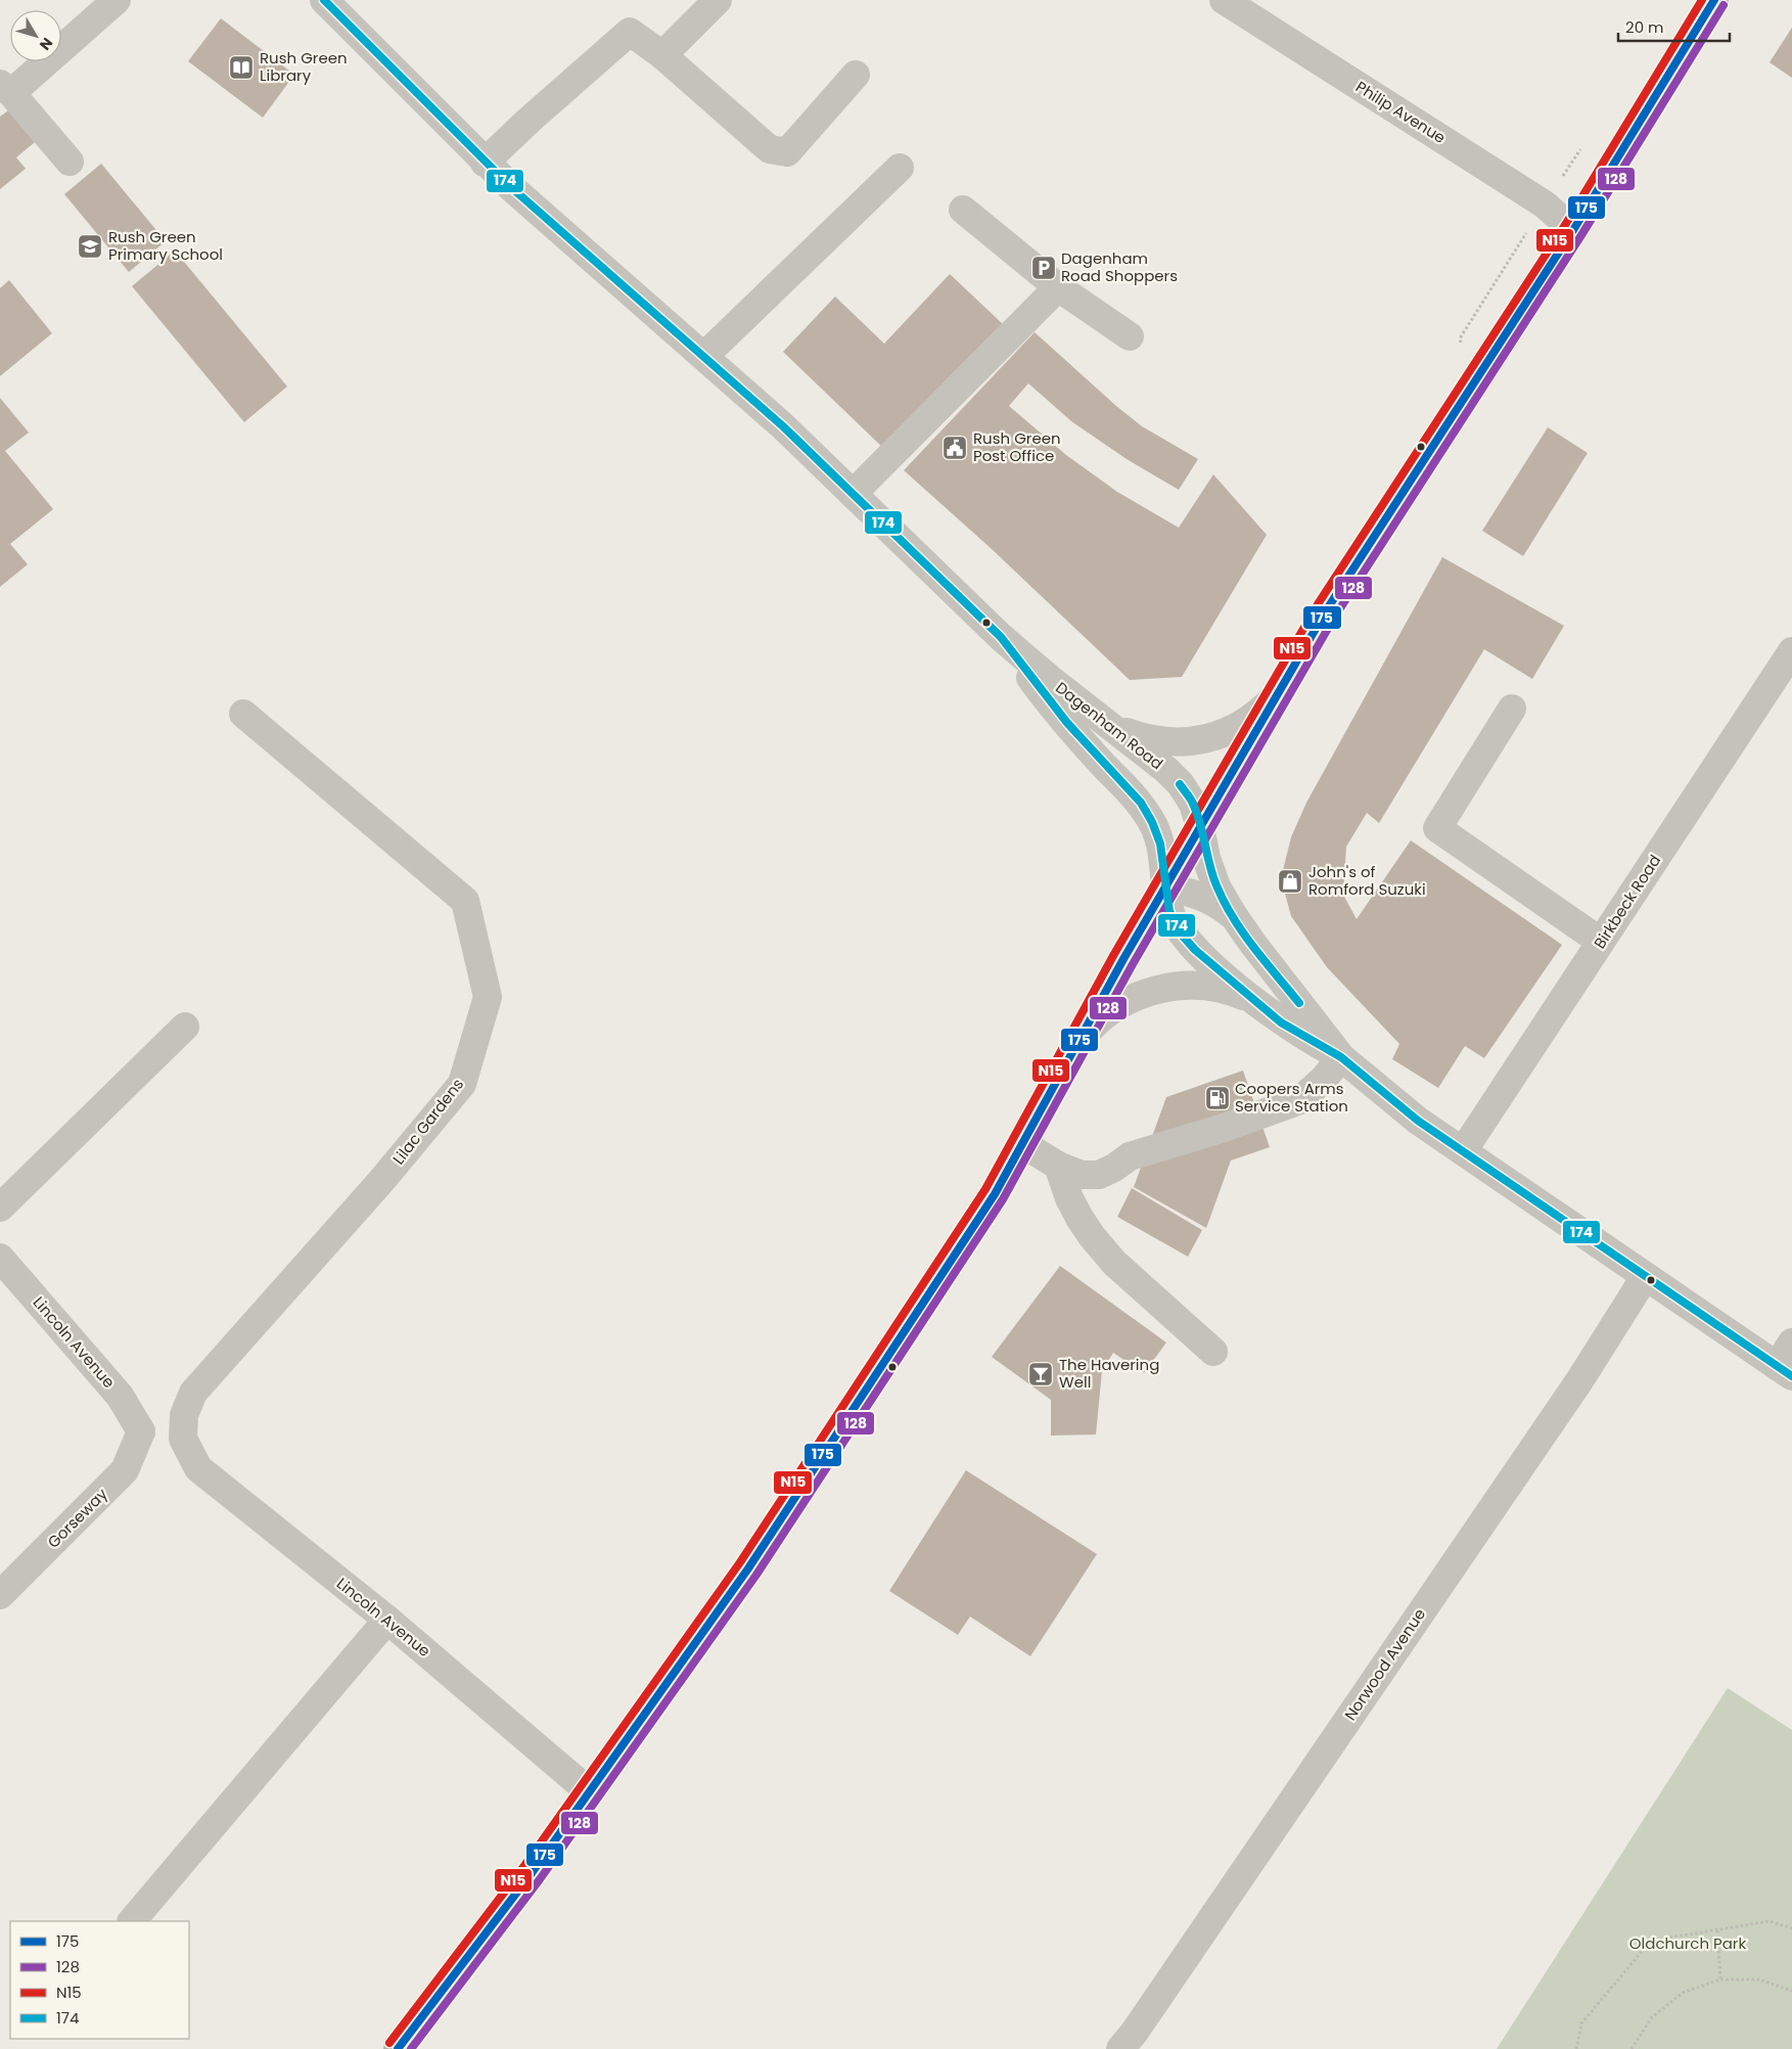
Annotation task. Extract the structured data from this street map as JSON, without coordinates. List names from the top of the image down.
{
  "streets": {
    "street": [
      "Philip Avenue",
      "Dagenham Road",
      "Birkbeck Road",
      "Lilac Gardens",
      "Lincoln Avenue",
      "Gorseway",
      "Norwood Avenue"
    ]
  },
  "crossings": [
    ["Dagenham Road", "Birkbeck Road"],
    ["Dagenham Road", "Norwood Avenue"],
    ["Lilac Gardens", "Lincoln Avenue"],
    ["Lincoln Avenue", "Gorseway"]
  ],
  "parks": ["Oldchurch Park"],
  "places": {
    "library": ["Rush Green Library"],
    "school or university": ["Rush Green Primary School"],
    "parking": ["Dagenham Road Shoppers"],
    "public building": ["Rush Green Post Office"],
    "shop": ["John's of Romford Suzuki"],
    "fuel station": ["Coopers Arms Service Station"],
    "bar": ["The Havering Well"]
  },
  "lines": [
    "transit line 175",
    "transit line N15",
    "transit line 174",
    "transit line 128"
  ],
  "legend": [
    "175",
    "128",
    "N15",
    "174"
  ],
  "scale_bar": "20 m",
  "north": "bottom right"
}
